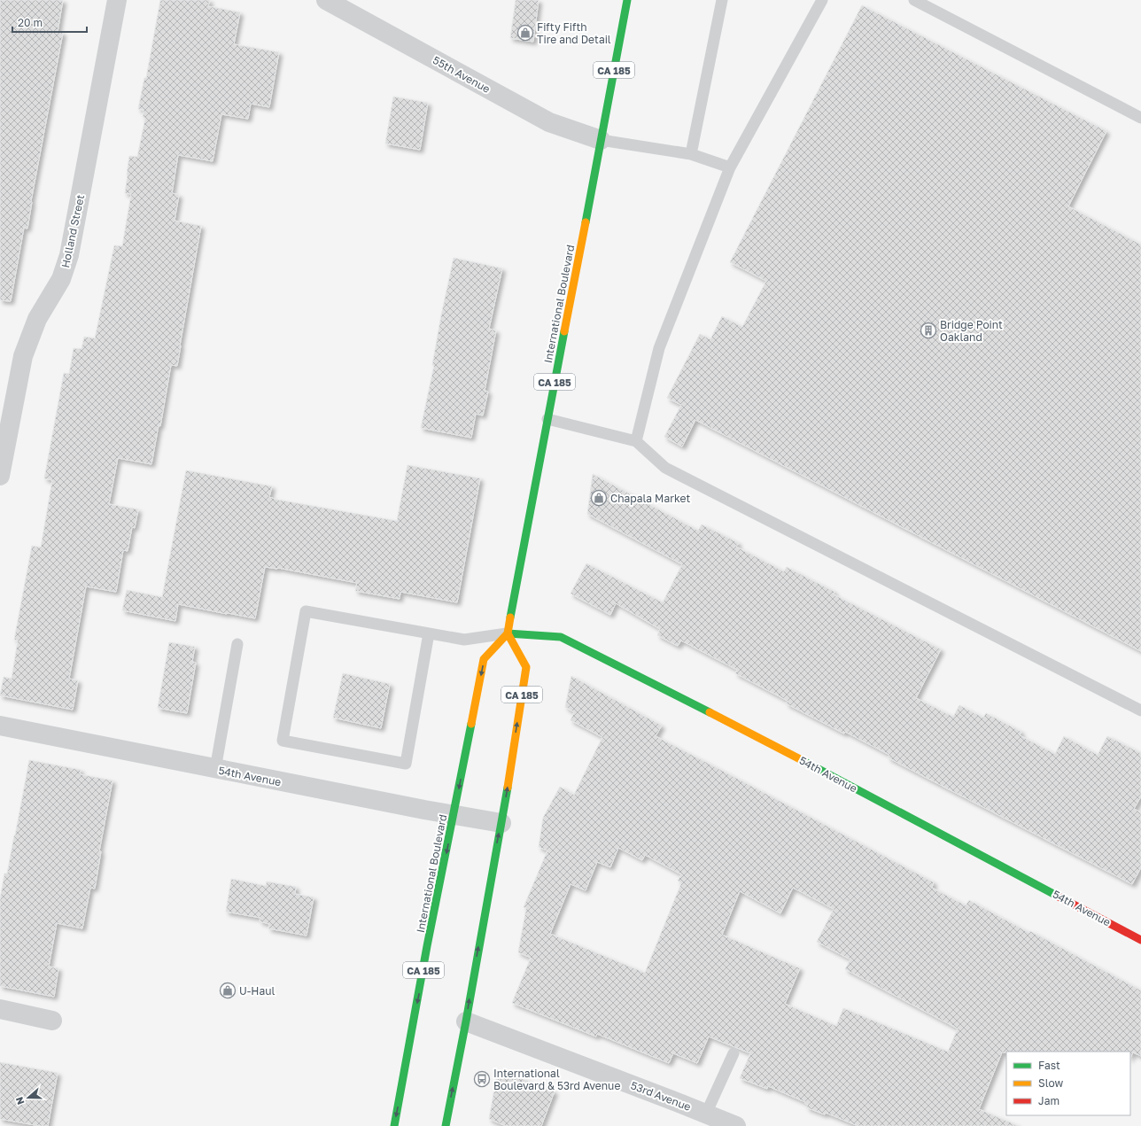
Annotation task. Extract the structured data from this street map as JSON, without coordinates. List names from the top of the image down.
{
  "streets": {
    "main road": ["CA 185", "International Boulevard", "54th Avenue"],
    "street": ["55th Avenue", "Holland Street", "53rd Avenue"]
  },
  "crossings": [
    ["CA 185", "International Boulevard"],
    ["CA 185", "54th Avenue"],
    ["CA 185", "53rd Avenue"],
    ["55th Avenue", "International Boulevard"],
    ["International Boulevard", "54th Avenue"]
  ],
  "places": {
    "shop": ["Fifty Fifth Tire and Detail", "Chapala Market", "U-Haul"],
    "building": ["Bridge Point Oakland"],
    "bus stop": ["International Boulevard & 53rd Avenue"]
  },
  "legend": ["Fast", "Slow", "Jam"],
  "scale_bar": "20 m",
  "north": "left"
}
